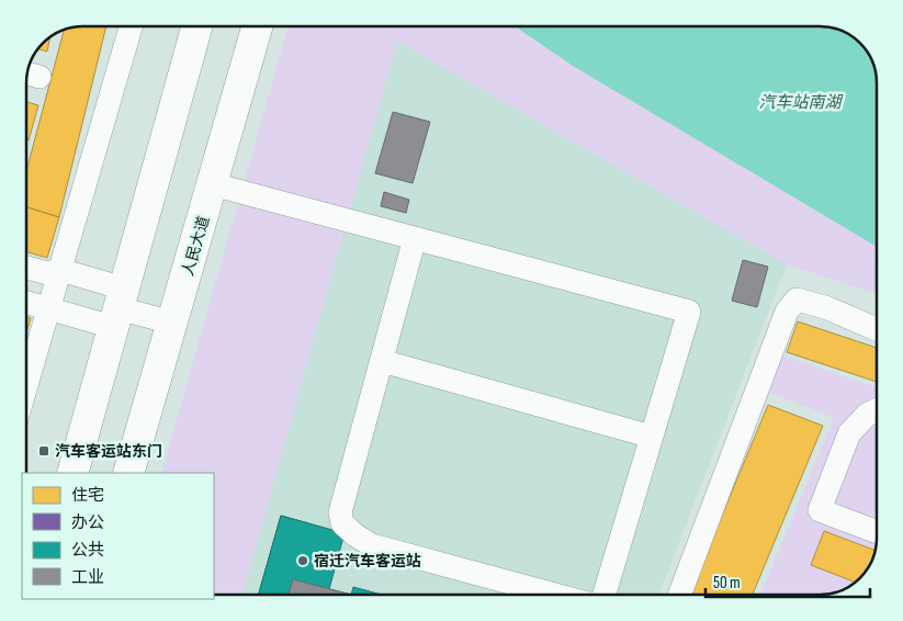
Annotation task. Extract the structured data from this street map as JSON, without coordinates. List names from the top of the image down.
{
  "streets": {
    "main road": ["人民大道"]
  },
  "water": ["汽车站南湖"],
  "places": {
    "transit": ["汽车客运站东门"],
    "other": ["宿迁汽车客运站"]
  },
  "legend": [
    "住宅",
    "办公",
    "公共",
    "工业"
  ],
  "scale_bar": "50 m"
}
